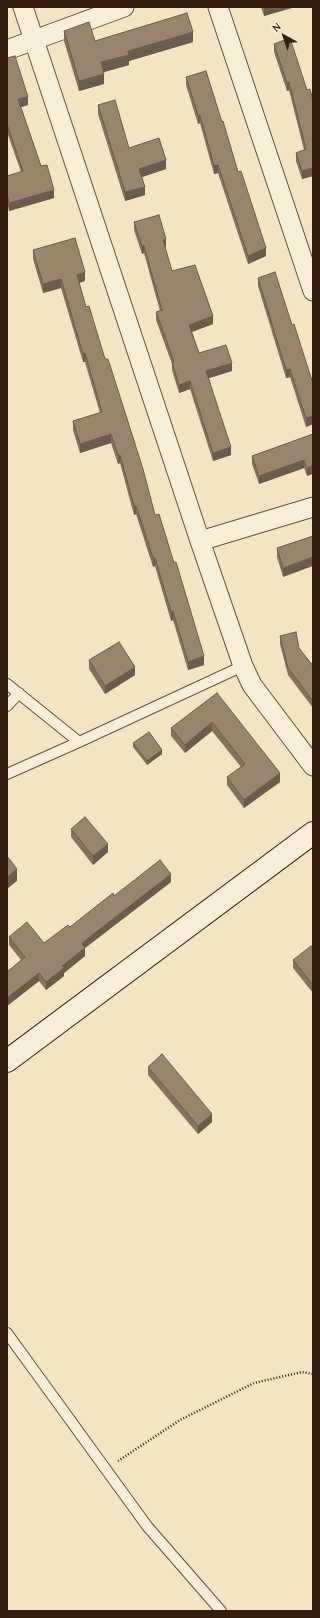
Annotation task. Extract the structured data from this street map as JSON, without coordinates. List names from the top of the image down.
{
  "north": "top left"
}
